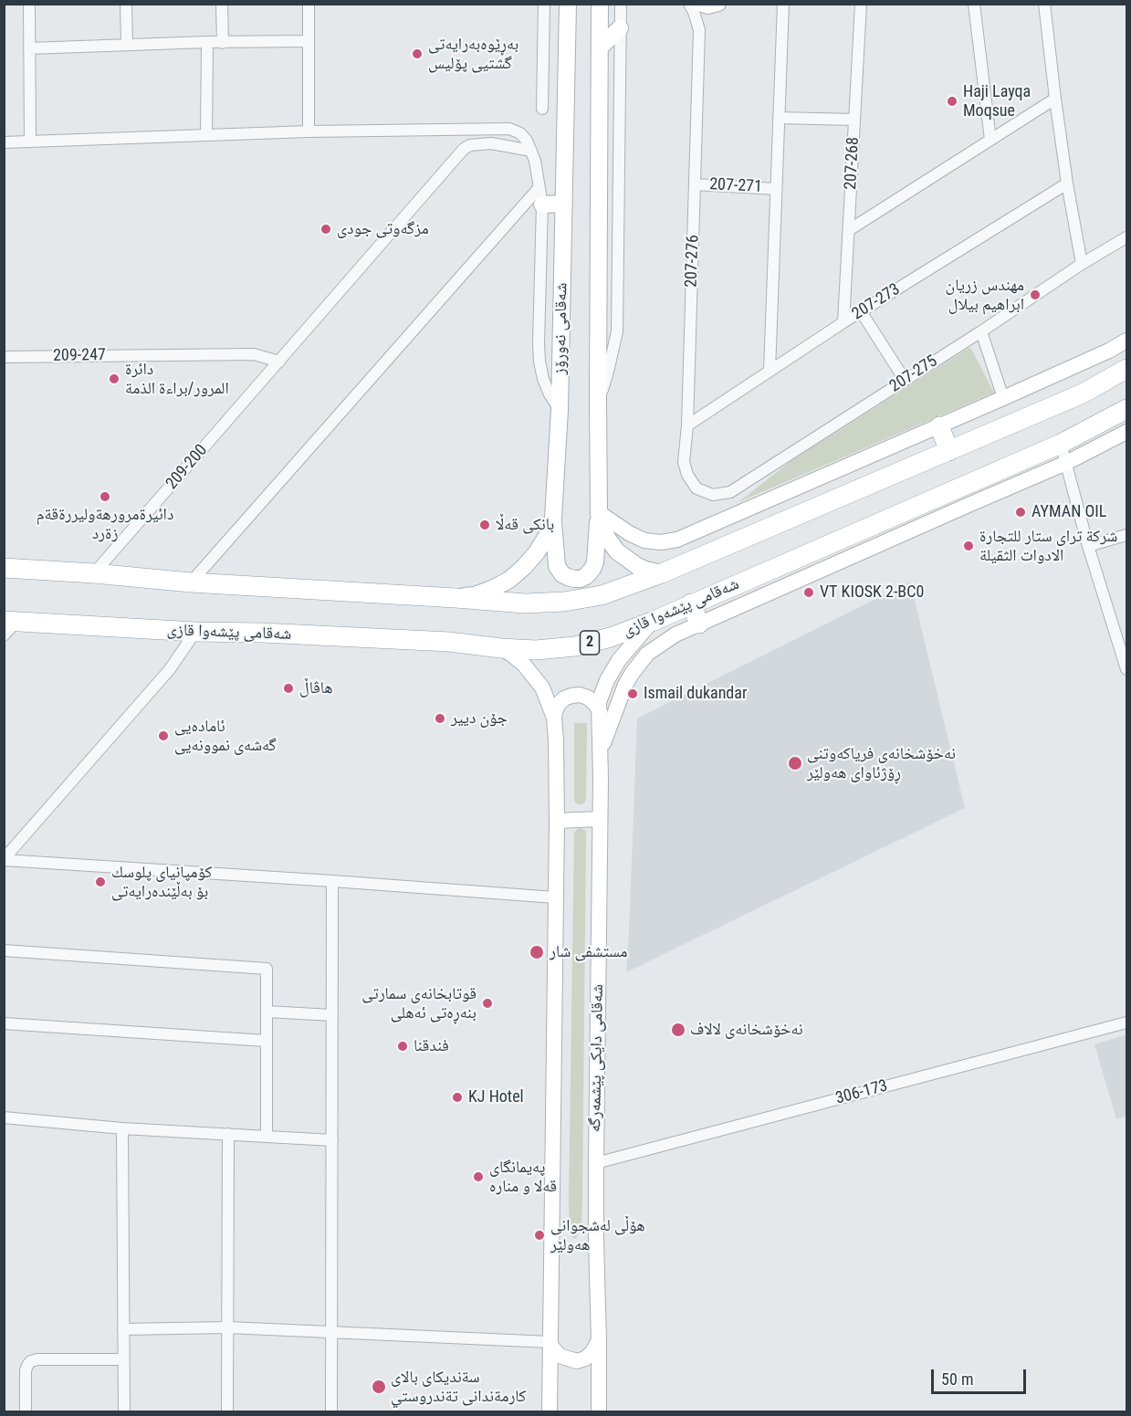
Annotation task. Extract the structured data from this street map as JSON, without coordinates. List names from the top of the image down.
{
  "streets": {
    "highway": ["شەقامی پێشەوا قازی", "2"],
    "main road": ["شەقامی نەورۆز"],
    "street": [
      "207-268",
      "207-271",
      "207-276",
      "207-273",
      "209-247",
      "207-275",
      "209-200",
      "شەقامی دایکی پێشمەرگە",
      "306-173"
    ]
  },
  "crossings": [
    ["207-268", "207-273"],
    ["207-271", "207-276"],
    ["207-276", "207-273"],
    ["207-276", "207-275"],
    ["209-247", "209-200"],
    ["شەقامی پێشەوا قازی", "شەقامی دایکی پێشمەرگە"],
    ["شەقامی دایکی پێشمەرگە", "306-173"]
  ],
  "places": [
    "بەڕێوەبەرایەتی گشتیی پۆلیس",
    "Haji Layqa Moqsue",
    "مزگەوتی جودی",
    "مهندس زريان ابراهيم بيلال",
    "دائرة المرور/براءة الذمة",
    "دائيرةمرورهةوليررةقةم زةرد",
    "AYMAN OIL",
    "بانکی قەڵا",
    "شركة ترای ستار للتجارة الادوات الثقيلة",
    "VT KIOSK 2-BC0",
    "هاڤاڵ",
    "Ismail dukandar",
    "جۆن دییر",
    "ئامادەیی گەشەی نموونەیی",
    "نەخۆشخانەی فریاکەوتنی ڕۆژئاوای هەولێر",
    "کۆمپانیای پلوسك بۆ بەڵێندەرایەتی",
    "مستشفى شار",
    "قوتابخانەی سمارتی بنەڕەتی ئەهلی",
    "نەخۆشخانەی لالاف",
    "فندقنا",
    "KJ Hotel",
    "پەیمانگای قەلا و منارە",
    "هۆڵی لەشجوانی هەولێر",
    "سةنديكاى بالاى كارمةندانى تةندروستي"
  ],
  "scale_bar": "50 m"
}
